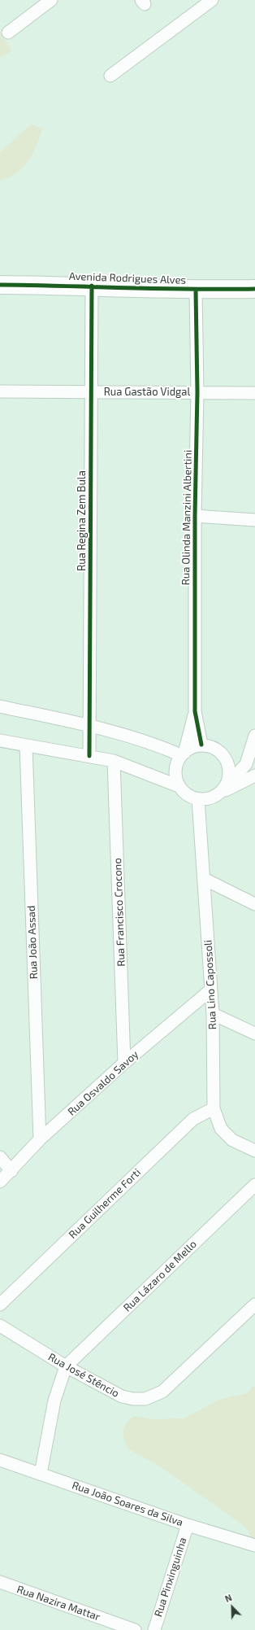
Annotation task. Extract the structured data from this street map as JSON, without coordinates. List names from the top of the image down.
{
  "streets": {
    "main road": ["Avenida Rodrigues Alves"],
    "street": [
      "Rua Gastão Vidgal",
      "Rua Olinda Manzini Albertini",
      "Rua Regina Zem Bula",
      "Rua Francisco Crocono",
      "Rua João Assad",
      "Rua Lino Capossoli",
      "Rua Osvaldo Savoy",
      "Rua Guilherme Forti",
      "Rua Lázaro de Mello",
      "Rua José Stêncio",
      "Rua João Soares da Silva",
      "Rua Pinxinguinha",
      "Rua Nazira Mattar"
    ]
  },
  "crossings": [
    ["Avenida Rodrigues Alves", "Rua Olinda Manzini Albertini"],
    ["Avenida Rodrigues Alves", "Rua Regina Zem Bula"],
    ["Rua Gastão Vidgal", "Rua Olinda Manzini Albertini"],
    ["Rua Gastão Vidgal", "Rua Regina Zem Bula"],
    ["Rua Olinda Manzini Albertini", "Rua Lino Capossoli"],
    ["Rua Francisco Crocono", "Rua Osvaldo Savoy"],
    ["Rua João Assad", "Rua Osvaldo Savoy"],
    ["Rua Lino Capossoli", "Rua Osvaldo Savoy"],
    ["Rua Lino Capossoli", "Rua Guilherme Forti"],
    ["Rua Lázaro de Mello", "Rua José Stêncio"],
    ["Rua João Soares da Silva", "Rua Pinxinguinha"]
  ],
  "north": "top left"
}
